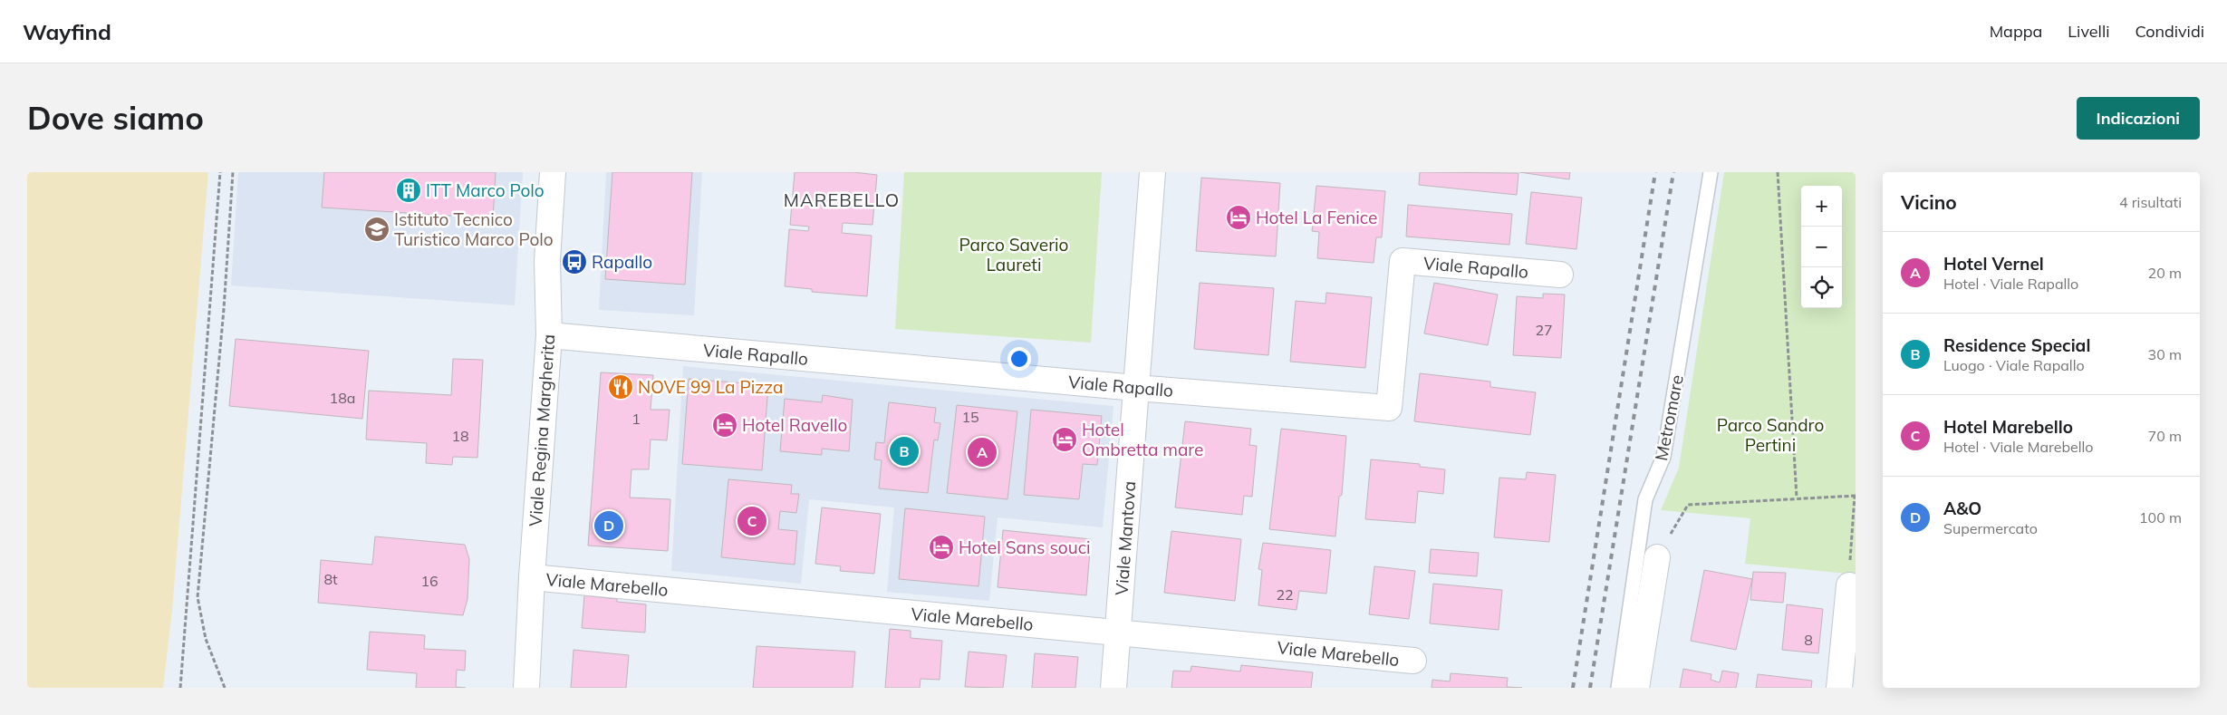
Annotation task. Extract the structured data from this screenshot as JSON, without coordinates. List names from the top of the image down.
{
  "streets": {
    "street": [
      "Viale Rapallo",
      "Viale Regina Margherita",
      "Viale Mantova",
      "Viale Marebello"
    ],
    "lane": ["Metromare"]
  },
  "crossings": [
    ["Viale Rapallo", "Viale Regina Margherita"],
    ["Viale Rapallo", "Viale Mantova"],
    ["Viale Regina Margherita", "Viale Marebello"],
    ["Viale Mantova", "Viale Marebello"]
  ],
  "districts": ["MAREBELLO"],
  "parks": ["Parco Saverio Laureti", "Parco Sandro Pertini"],
  "places": {
    "building": ["ITT Marco Polo"],
    "hotel": [
      "Hotel La Fenice",
      "Hotel Ravello",
      "Hotel Ombretta mare",
      "Hotel Sans souci"
    ],
    "school or university": ["Istituto Tecnico Turistico Marco Polo"],
    "bus stop": ["Rapallo"],
    "restaurant": ["NOVE 99 La Pizza"]
  },
  "house_numbers": [
    "27",
    "18a",
    "15",
    "1",
    "18",
    "8t",
    "16",
    "22",
    "8"
  ],
  "page": {
    "header": "Wayfind",
    "nav": ["Mappa", "Livelli", "Condividi"],
    "buttons": "Indicazioni",
    "title": "Dove siamo",
    "heading": ["Vicino", "4 risultati"],
    "map_buttons": ["+", "−"],
    "list": [
      {
        "mark": "A",
        "name": "Hotel Vernel",
        "note": "Hotel · Viale Rapallo",
        "value": "20 m"
      },
      {
        "mark": "B",
        "name": "Residence Special",
        "note": "Luogo · Viale Rapallo",
        "value": "30 m"
      },
      {
        "mark": "C",
        "name": "Hotel Marebello",
        "note": "Hotel · Viale Marebello",
        "value": "70 m"
      },
      {
        "mark": "D",
        "name": "A&O",
        "note": "Supermercato",
        "value": "100 m"
      }
    ],
    "pins": [
      "B",
      "A",
      "C",
      "D"
    ]
  }
}
